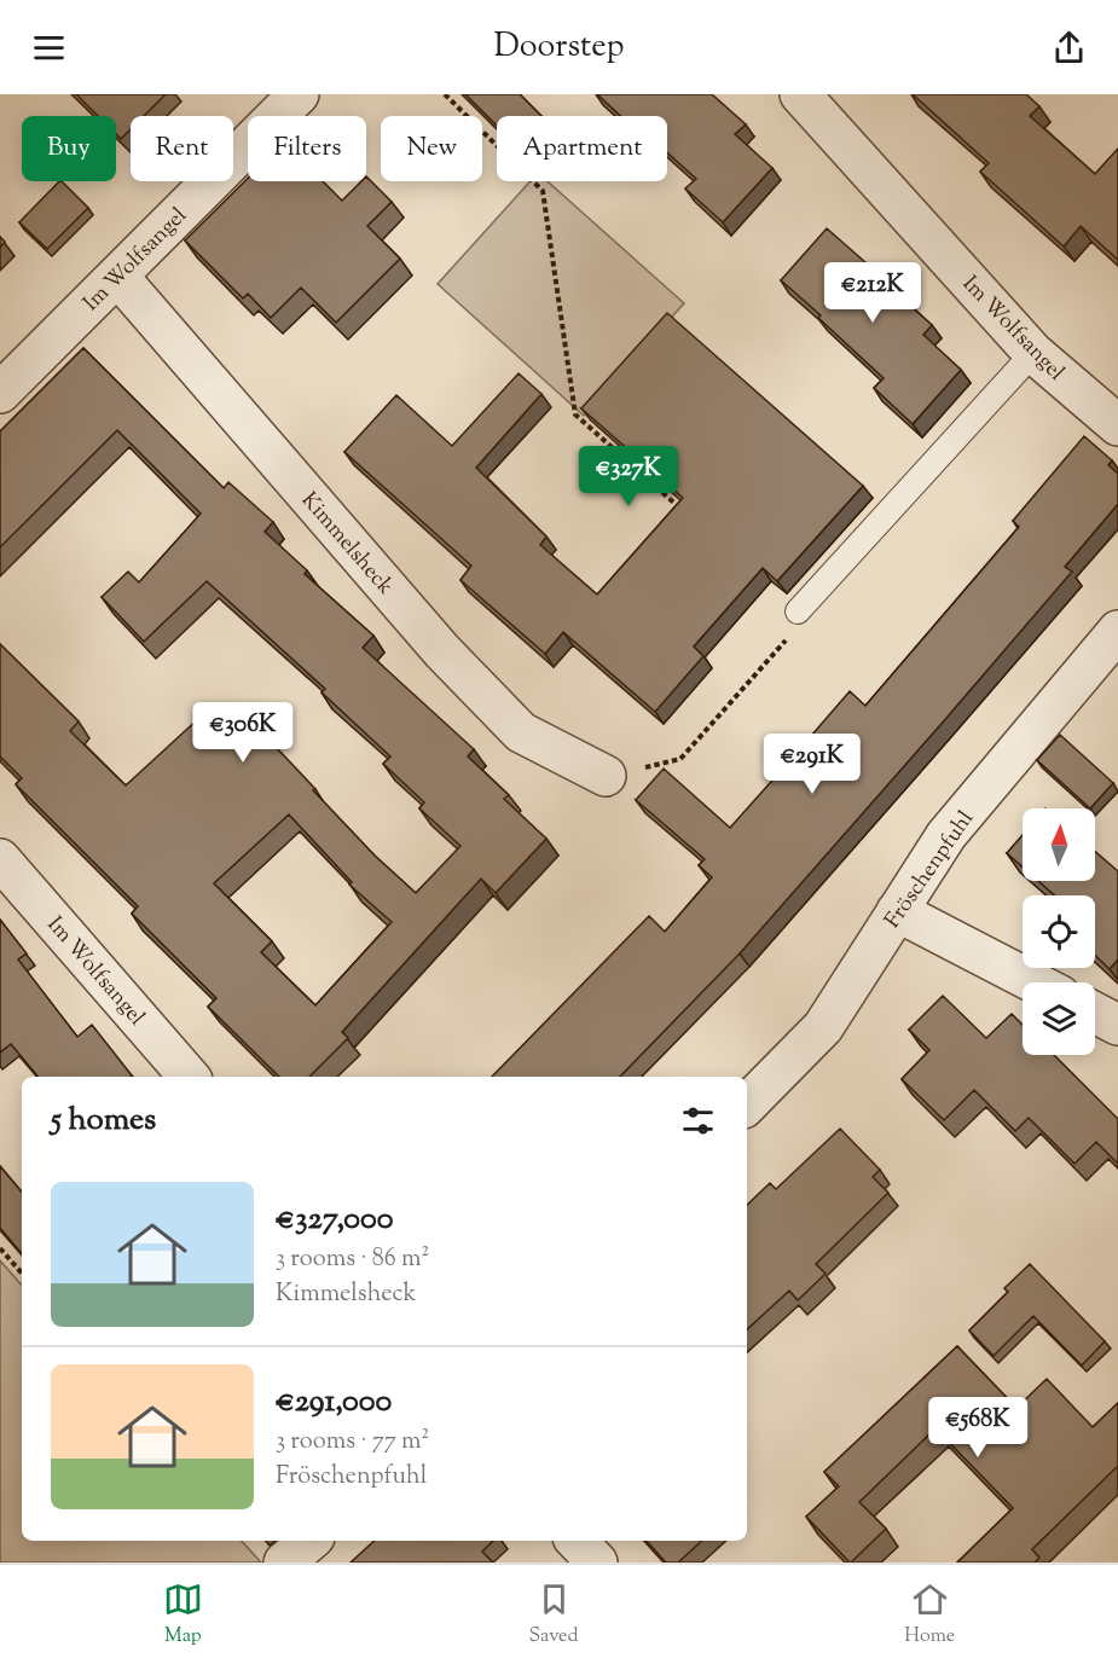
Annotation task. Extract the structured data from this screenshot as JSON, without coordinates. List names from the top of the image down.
{
  "streets": {
    "street": ["Im Wolfsangel", "Kimmelsheck", "Fröschenpfuhl"]
  },
  "crossings": [
    ["Im Wolfsangel", "Kimmelsheck"]
  ],
  "north": "top",
  "page": {
    "header": "Doorstep",
    "chip": [
      "Buy",
      "Rent",
      "Filters",
      "New",
      "Apartment"
    ],
    "price": [
      "€212K",
      "€327K",
      "€306K",
      "€291K",
      "€568K"
    ],
    "heading": "5 homes",
    "list": [
      {
        "name": "€327,000",
        "note": "3 rooms · 86 m² · Kimmelsheck"
      },
      {
        "name": "€291,000",
        "note": "3 rooms · 77 m² · Fröschenpfuhl"
      }
    ],
    "tabs": ["Map", "Saved", "Home"]
  }
}
